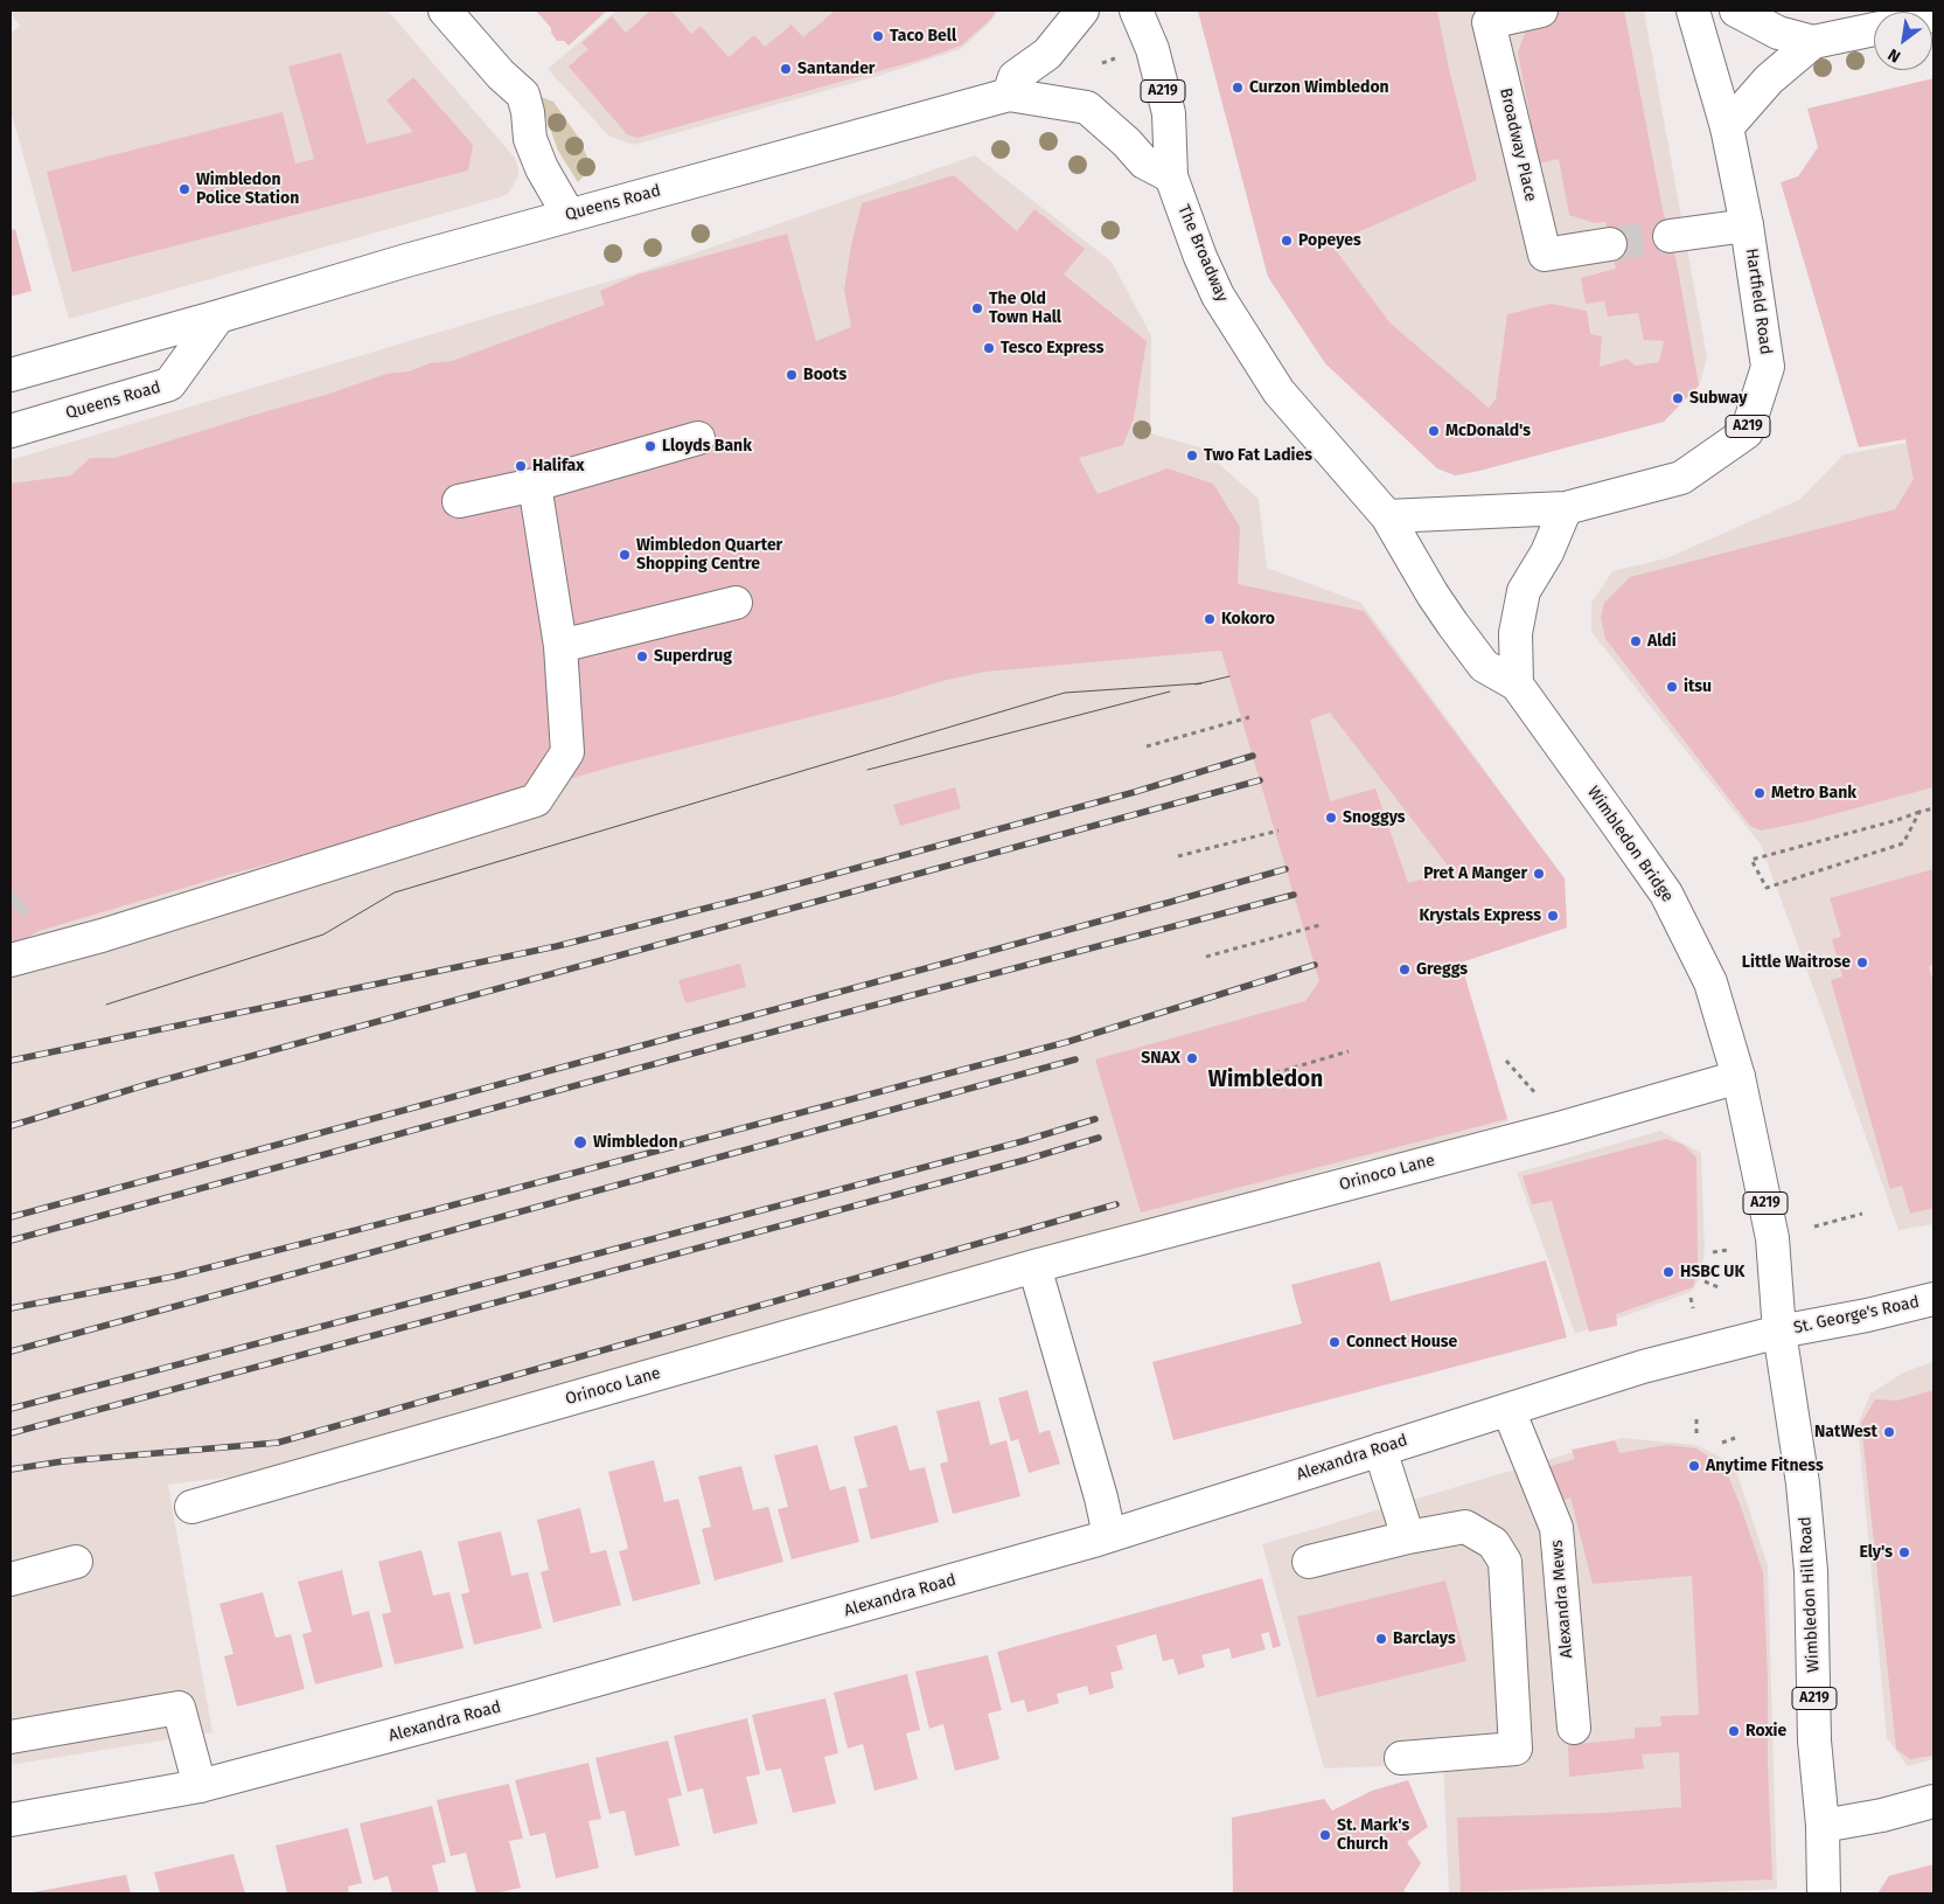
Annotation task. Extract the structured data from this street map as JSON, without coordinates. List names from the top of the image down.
{
  "streets": {
    "main road": [
      "A219",
      "Broadway Place",
      "Queens Road",
      "The Broadway",
      "Hartfield Road",
      "Wimbledon Bridge",
      "Orinoco Lane",
      "St. George's Road",
      "Alexandra Road",
      "Wimbledon Hill Road",
      "Alexandra Mews"
    ]
  },
  "crossings": [
    ["Queens Road", "The Broadway"],
    ["The Broadway", "Hartfield Road"],
    ["The Broadway", "Wimbledon Bridge"],
    ["Hartfield Road", "Wimbledon Bridge"],
    ["Wimbledon Bridge", "Orinoco Lane"],
    ["Wimbledon Bridge", "St. George's Road"],
    ["Wimbledon Bridge", "Alexandra Road"],
    ["Wimbledon Bridge", "Wimbledon Hill Road"],
    ["St. George's Road", "Alexandra Road"],
    ["St. George's Road", "Wimbledon Hill Road"],
    ["Alexandra Road", "Wimbledon Hill Road"],
    ["Alexandra Road", "Alexandra Mews"]
  ],
  "districts": ["Wimbledon"],
  "places": [
    "Taco Bell",
    "Santander",
    "Curzon Wimbledon",
    "Wimbledon Police Station",
    "Popeyes",
    "The Old Town Hall",
    "Tesco Express",
    "Boots",
    "Subway",
    "McDonald's",
    "Lloyds Bank",
    "Two Fat Ladies",
    "Halifax",
    "Wimbledon Quarter Shopping Centre",
    "Kokoro",
    "Aldi",
    "Superdrug",
    "itsu",
    "Metro Bank",
    "Snoggys",
    "Pret A Manger",
    "Krystals Express",
    "Little Waitrose",
    "Greggs",
    "SNAX",
    "Wimbledon",
    "HSBC UK",
    "Connect House",
    "NatWest",
    "Anytime Fitness",
    "Ely's",
    "Barclays",
    "Roxie",
    "St. Mark's Church"
  ],
  "north": "bottom left"
}
